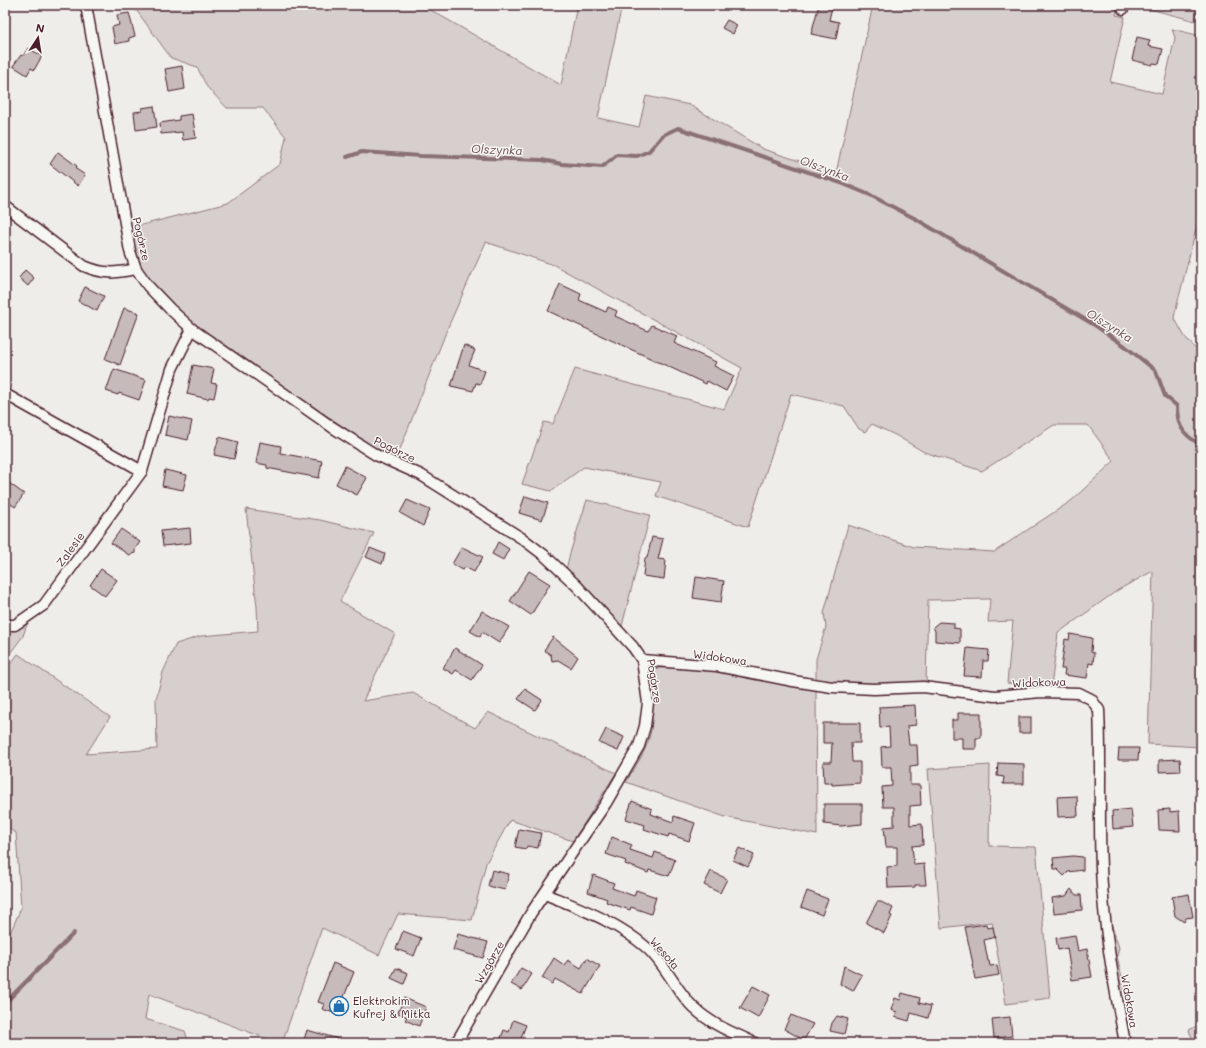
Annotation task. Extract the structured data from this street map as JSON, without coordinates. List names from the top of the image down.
{
  "streets": {
    "street": [
      "Pogórze",
      "Zalesie",
      "Widokowa",
      "Wesoła",
      "Wzgórze"
    ]
  },
  "crossings": [
    ["Pogórze", "Zalesie"],
    ["Pogórze", "Widokowa"],
    ["Pogórze", "Wesoła"],
    ["Pogórze", "Wzgórze"],
    ["Wesoła", "Wzgórze"]
  ],
  "water": ["Olszynka"],
  "places": {
    "shop": ["Elektrokim Kufrej & Mitka"]
  },
  "north": "top"
}
